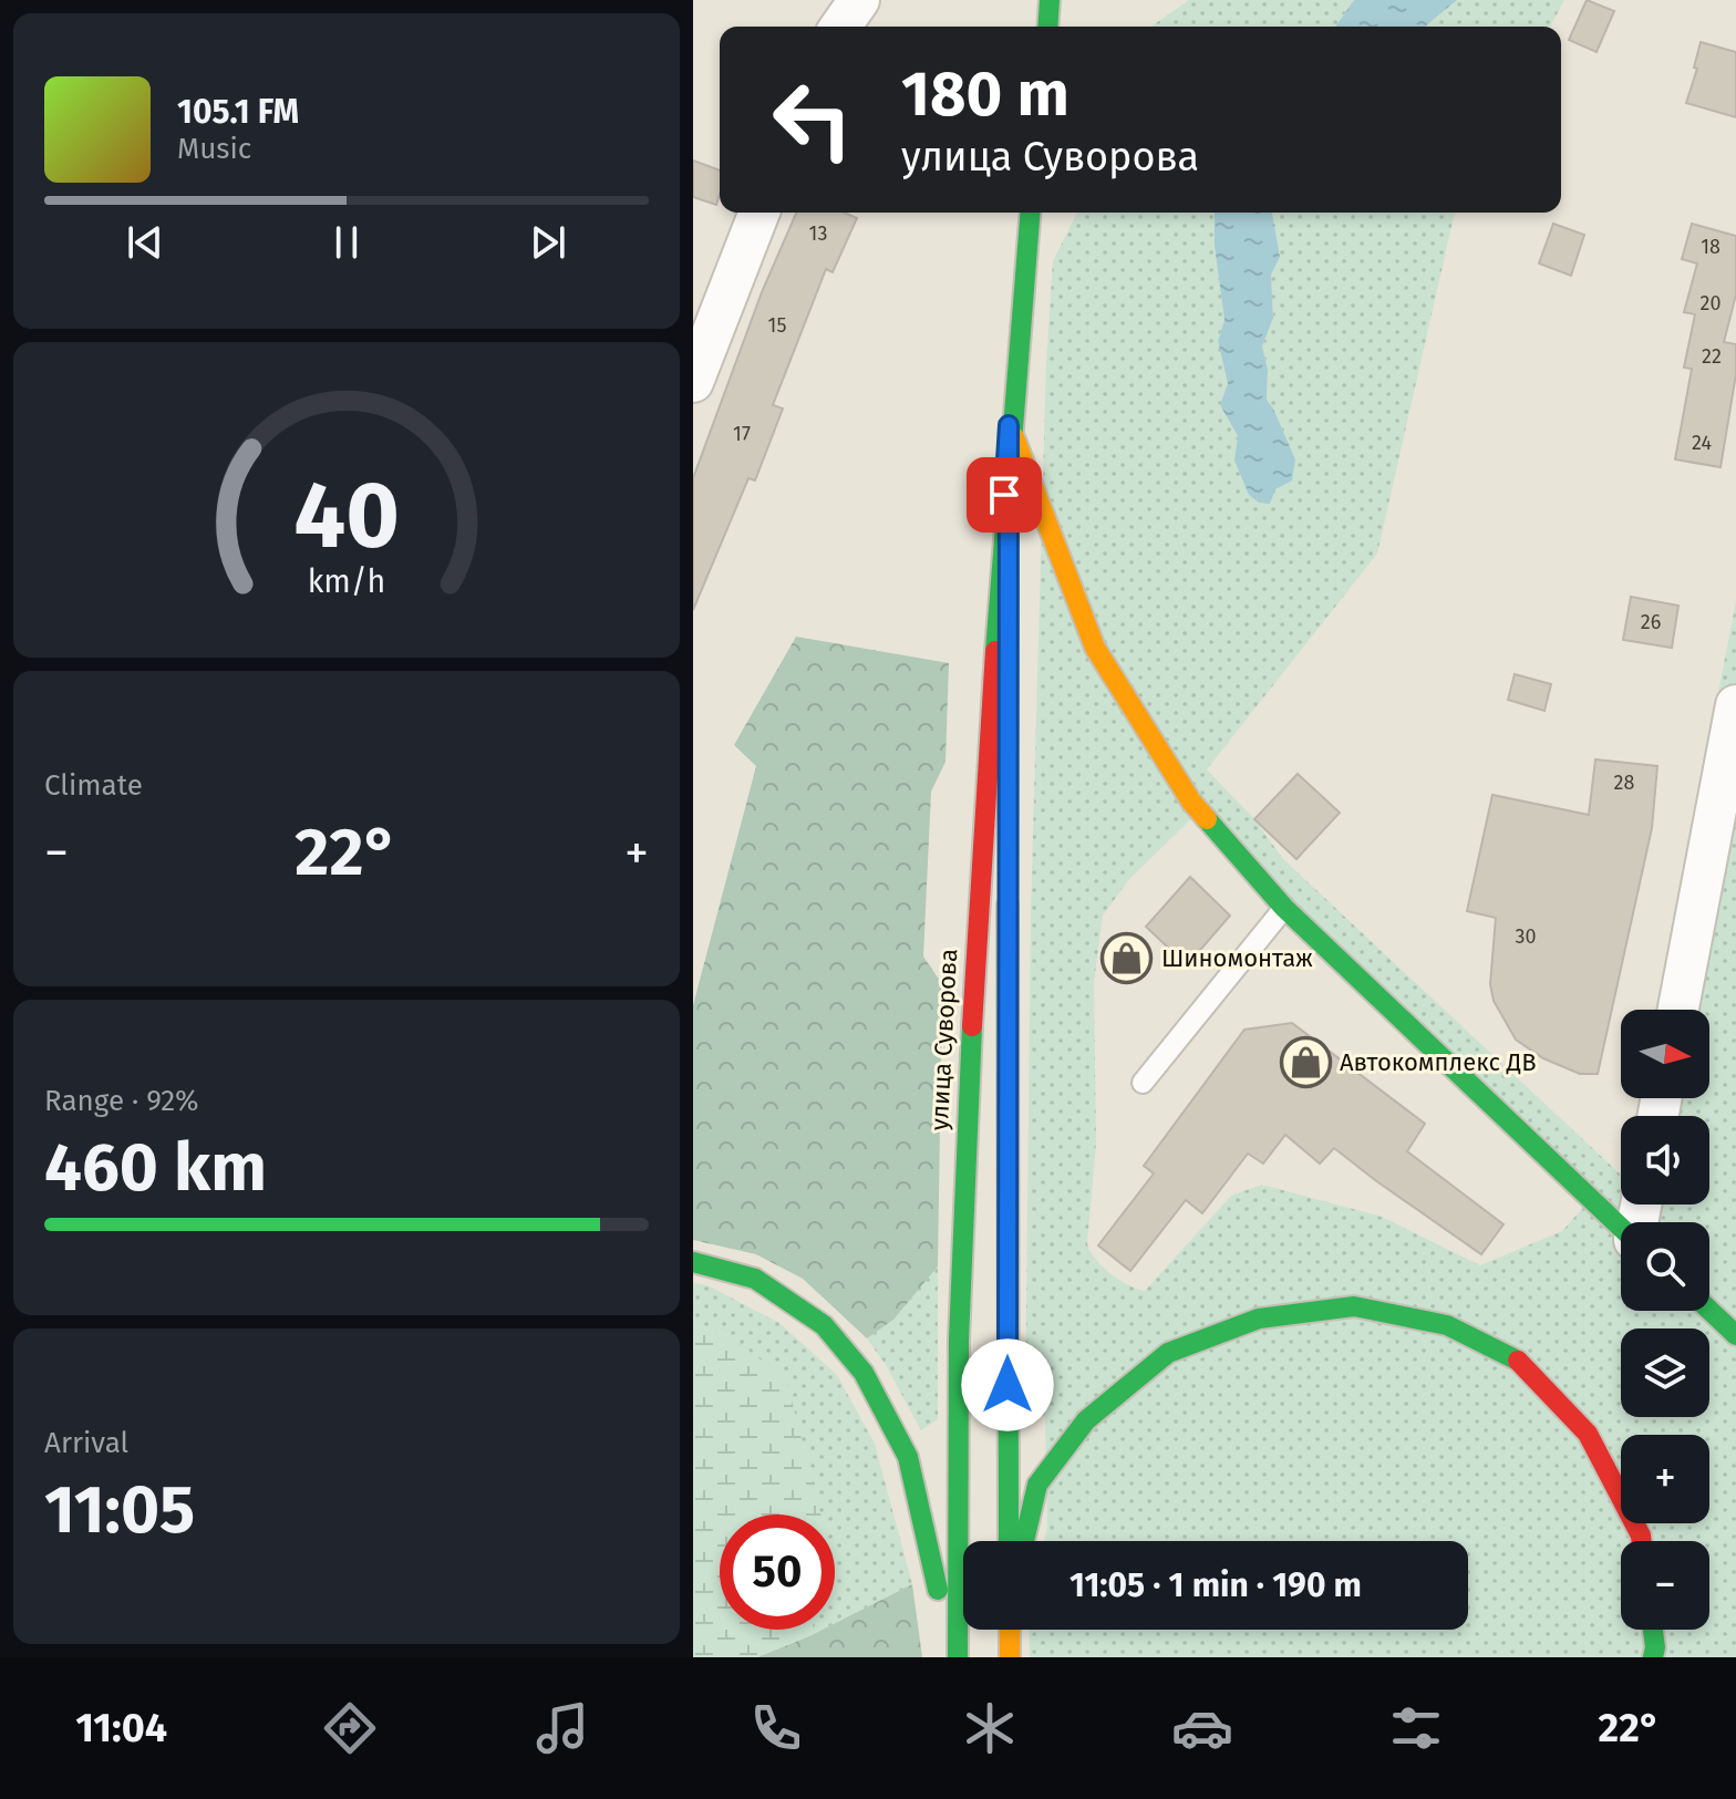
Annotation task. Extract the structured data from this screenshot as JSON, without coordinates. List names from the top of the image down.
{
  "streets": {
    "main road": ["улица Суворова"]
  },
  "places": {
    "shop": ["Шиномонтаж", "Автокомплекс ДВ"]
  },
  "house_numbers": [
    "13",
    "18",
    "20",
    "15",
    "22",
    "17",
    "24",
    "26",
    "28",
    "30"
  ],
  "north": "right",
  "page": {
    "turn": ["180 m", "улица Суворова"],
    "song": ["105.1 FM", "Music"],
    "tile": [
      "Climate",
      ["Range · 92%", "460 km"],
      ["Arrival", "11:05"]
    ],
    "heat": ["−", "22°", "+"],
    "map_buttons": ["+", "−"],
    "limit": "50",
    "trip": "11:05 · 1 min · 190 m",
    "tabs": ["11:04", "22°"],
    "gauge": ["40", "km/h"]
  }
}
